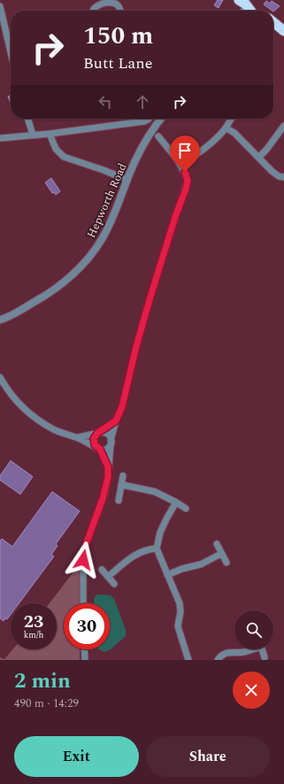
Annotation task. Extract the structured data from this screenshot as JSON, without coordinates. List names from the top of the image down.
{
  "streets": {
    "street": ["Hepworth Road"]
  },
  "page": {
    "turn": ["150 m", "Butt Lane"],
    "speed": "23 km/h",
    "limit": "30",
    "heading": ["2 min", "490 m · 14:29"],
    "buttons": ["Exit", "Share"]
  }
}
